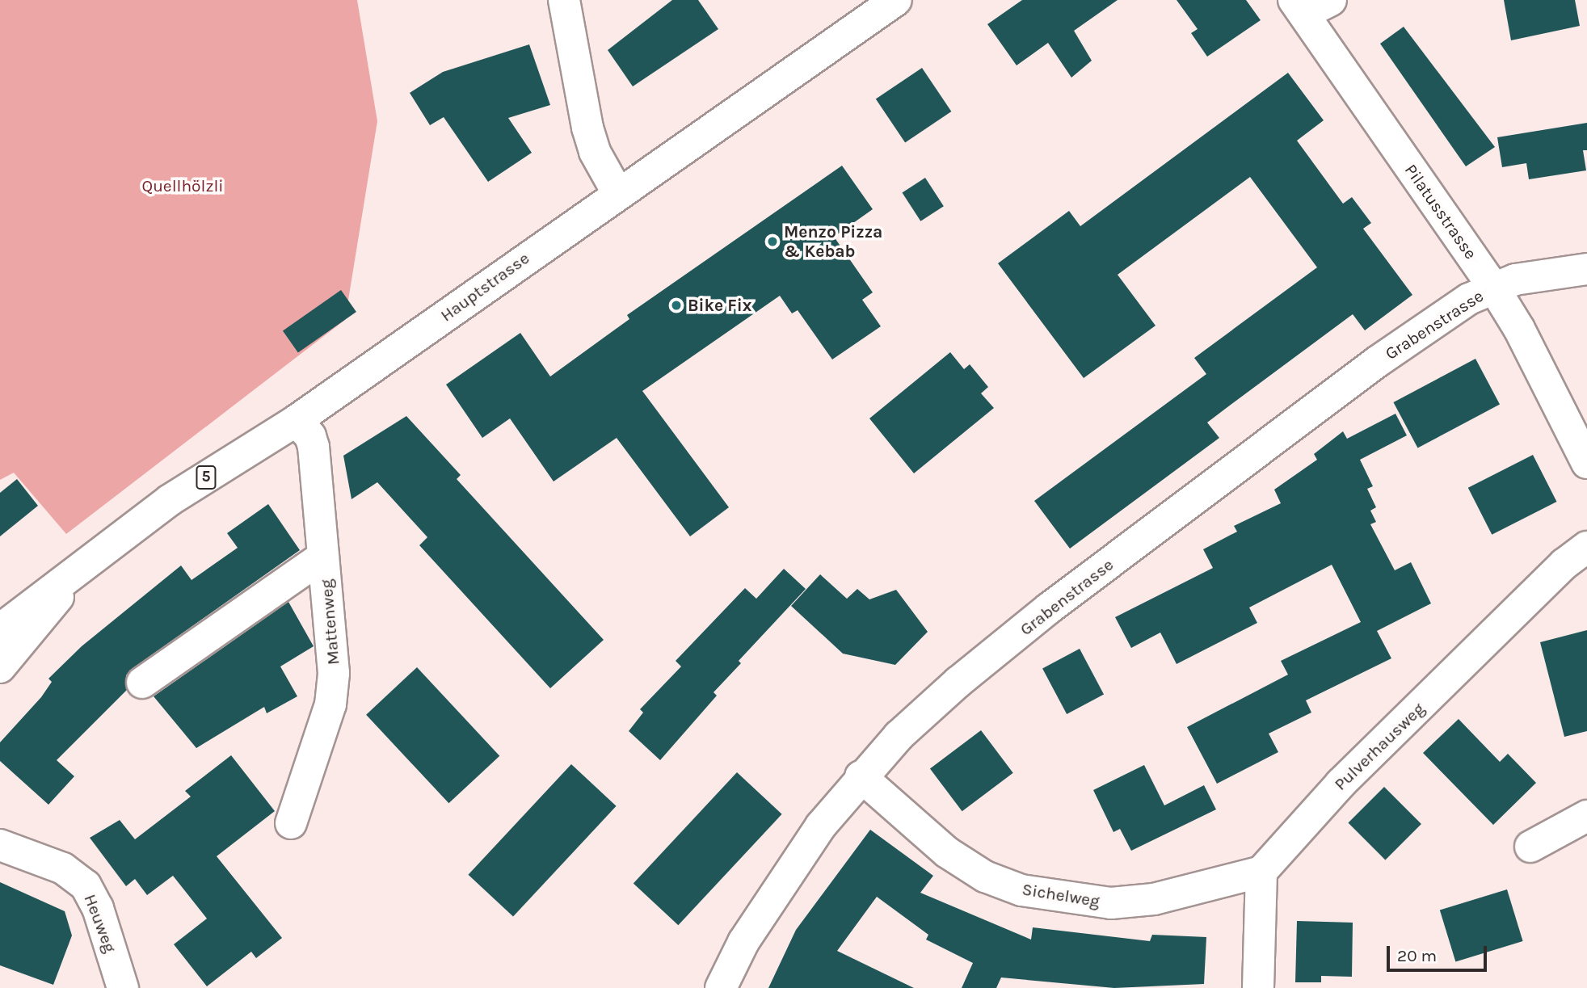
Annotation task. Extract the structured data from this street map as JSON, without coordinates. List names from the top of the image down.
{
  "streets": {
    "street": [
      "Pilatusstrasse",
      "Hauptstrasse",
      "Grabenstrasse",
      "5",
      "Mattenweg",
      "Pulverhausweg",
      "Sichelweg",
      "Heuweg"
    ]
  },
  "crossings": [
    ["Pilatusstrasse", "Grabenstrasse"],
    ["Hauptstrasse", "Mattenweg"],
    ["Grabenstrasse", "Sichelweg"],
    ["Pulverhausweg", "Sichelweg"]
  ],
  "parks": ["Quellhölzli"],
  "places": ["Menzo Pizza & Kebab", "Bike Fix"],
  "scale_bar": "20 m"
}
